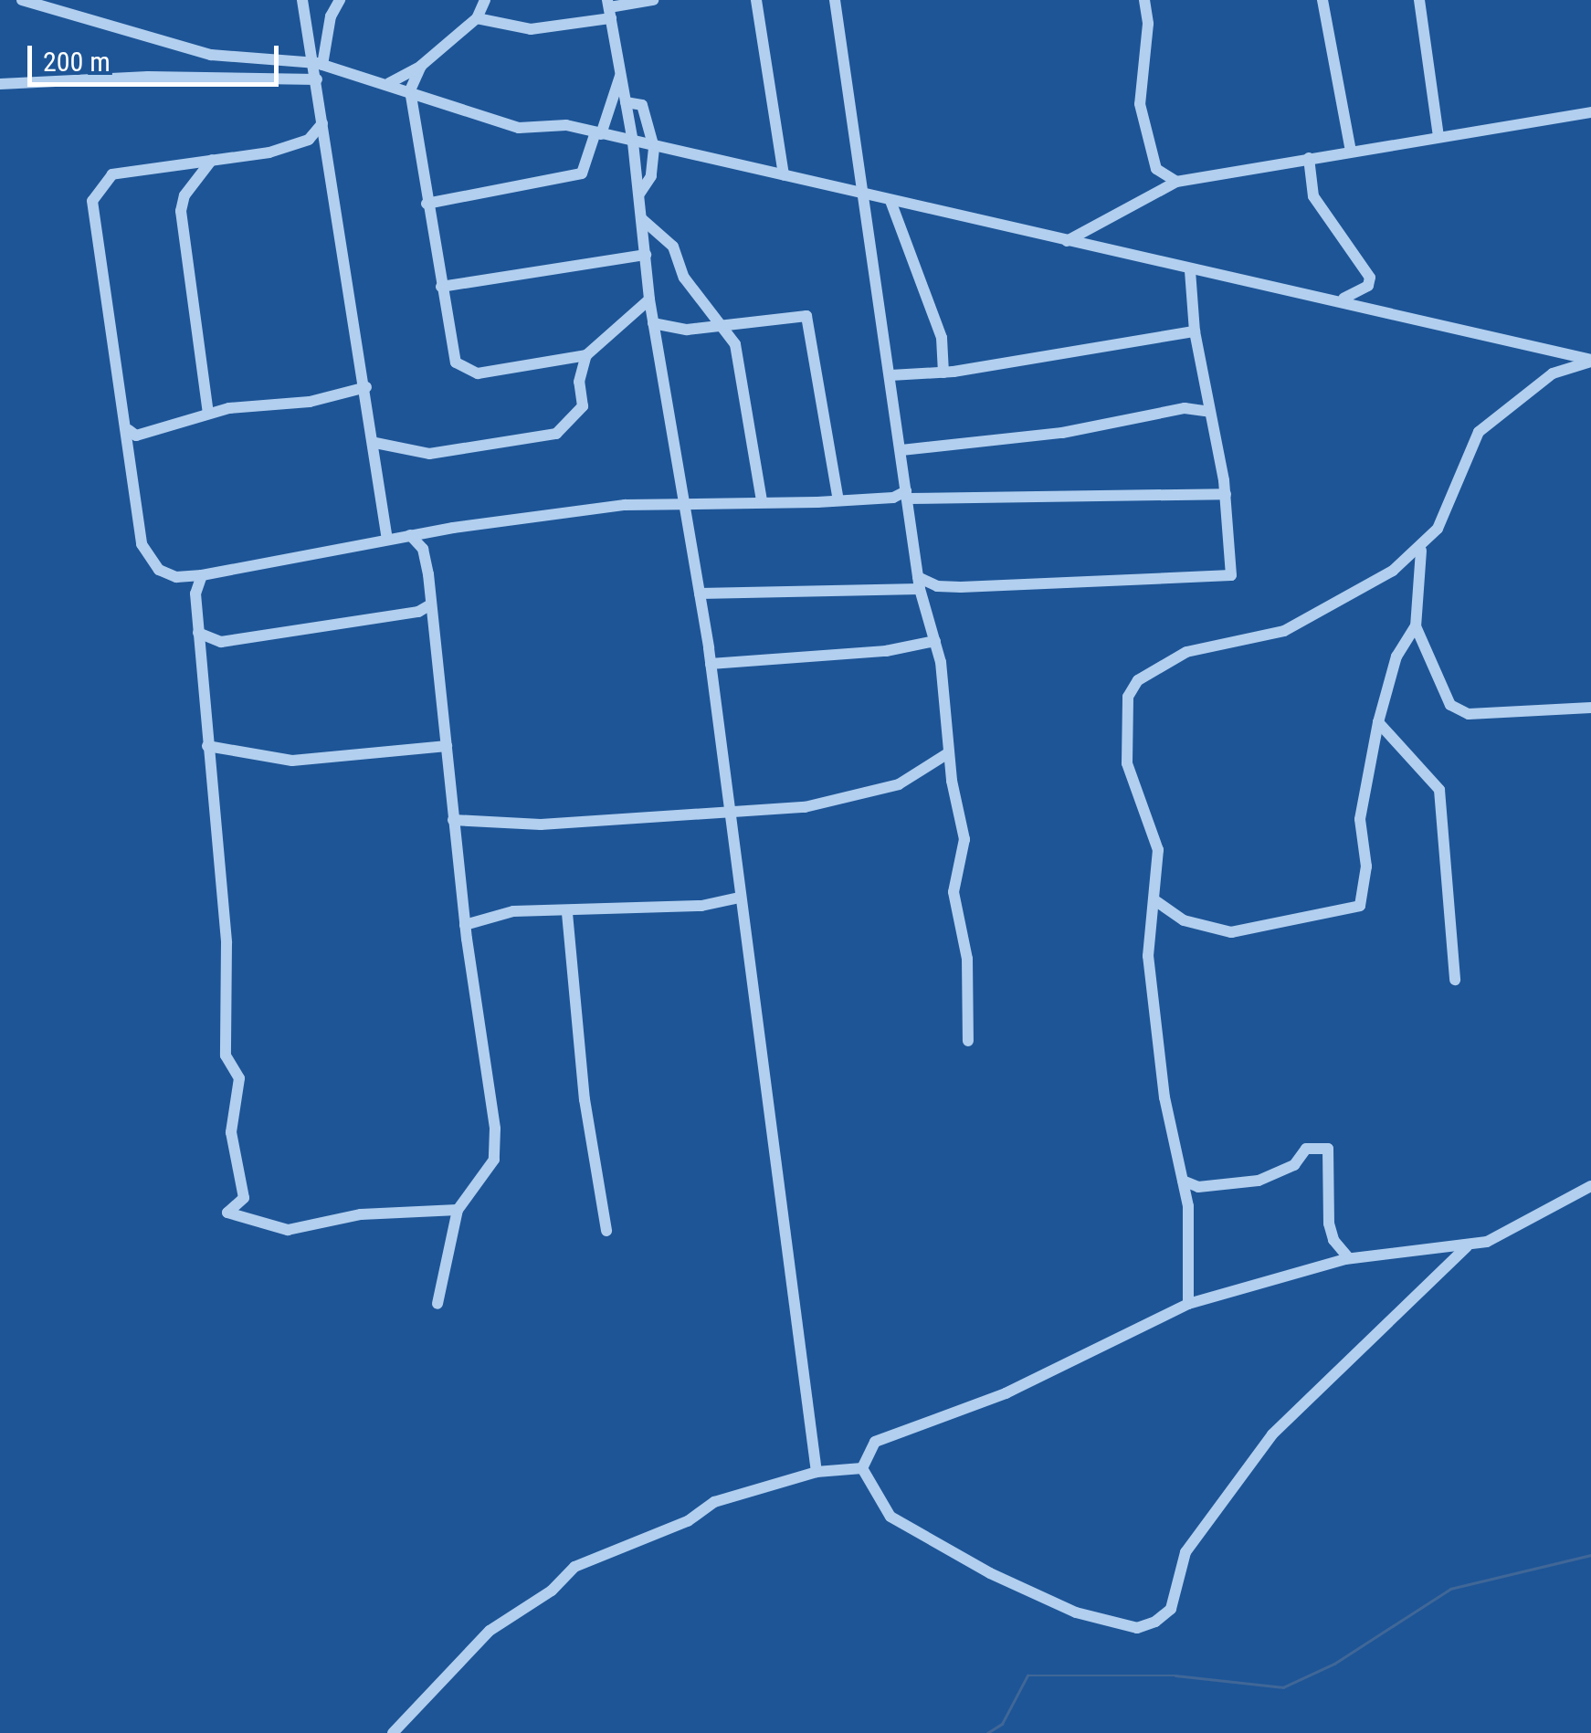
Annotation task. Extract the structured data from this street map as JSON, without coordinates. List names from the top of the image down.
{
  "scale_bar": "200 m"
}
